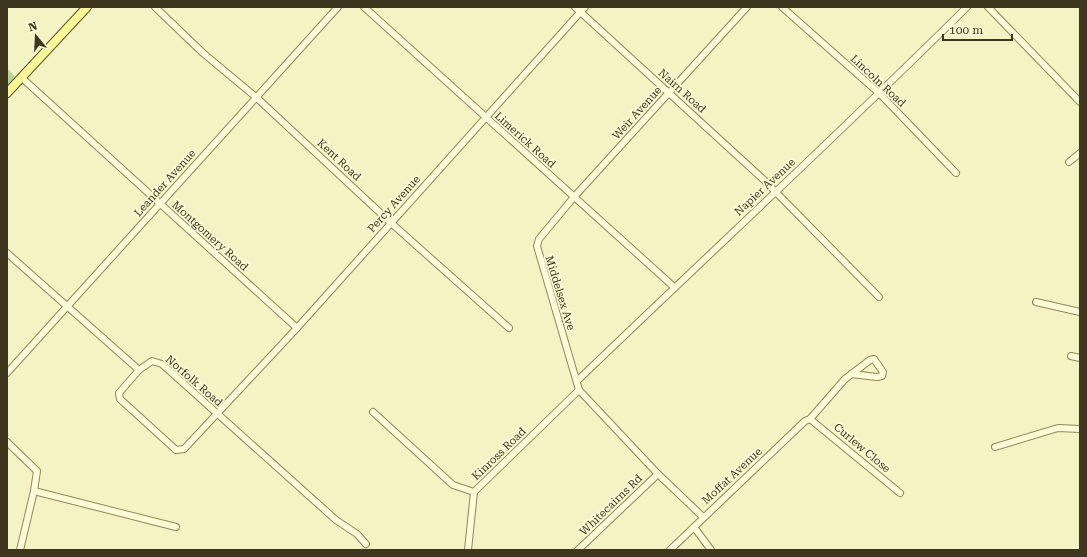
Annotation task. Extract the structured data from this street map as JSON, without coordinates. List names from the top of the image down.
{
  "streets": {
    "street": [
      "Lincoln Road",
      "Nairn Road",
      "Weir Avenue",
      "Limerick Road",
      "Kent Road",
      "Leander Avenue",
      "Napier Avenue",
      "Percy Avenue",
      "Montgomery Road",
      "Middelsex Ave",
      "Norfolk Road",
      "Curlew Close",
      "Kinross Road",
      "Moffat Avenue",
      "Whitecairns Rd"
    ]
  },
  "crossings": [
    ["Lincoln Road", "Napier Avenue"],
    ["Nairn Road", "Weir Avenue"],
    ["Nairn Road", "Napier Avenue"],
    ["Nairn Road", "Percy Avenue"],
    ["Weir Avenue", "Limerick Road"],
    ["Weir Avenue", "Middelsex Ave"],
    ["Limerick Road", "Napier Avenue"],
    ["Limerick Road", "Percy Avenue"],
    ["Limerick Road", "Middelsex Ave"],
    ["Kent Road", "Leander Avenue"],
    ["Kent Road", "Percy Avenue"],
    ["Leander Avenue", "Montgomery Road"],
    ["Napier Avenue", "Middelsex Ave"],
    ["Percy Avenue", "Montgomery Road"],
    ["Percy Avenue", "Norfolk Road"],
    ["Curlew Close", "Moffat Avenue"]
  ],
  "scale_bar": "100 m",
  "north": "top"
}
